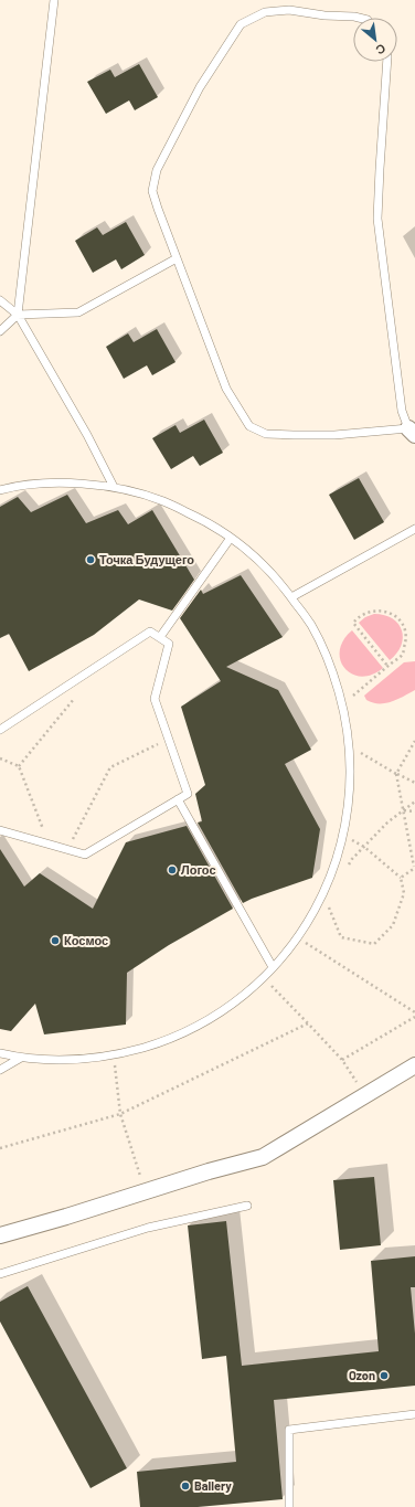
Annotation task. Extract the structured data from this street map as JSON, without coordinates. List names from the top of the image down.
{
  "places": [
    "Точка Будущего",
    "Логос",
    "Космос",
    "Ozon",
    "Ballery"
  ],
  "north": "bottom right"
}
